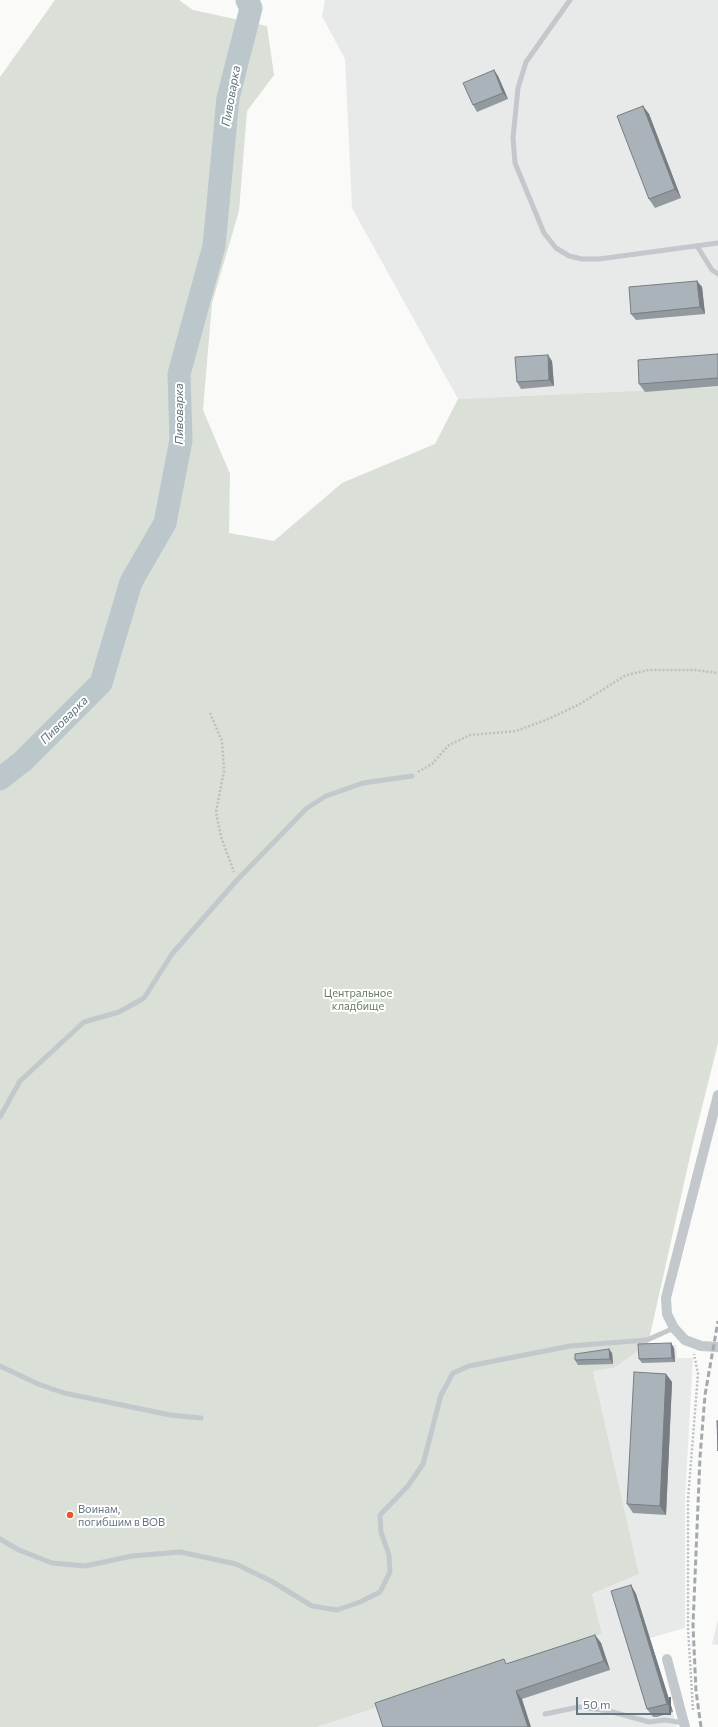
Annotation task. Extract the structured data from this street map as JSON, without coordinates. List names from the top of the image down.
{
  "water": ["Пивоварка"],
  "parks": ["Центральное кладбище"],
  "places": ["Воинам, погибшим в ВОВ"],
  "scale_bar": "50 m"
}
